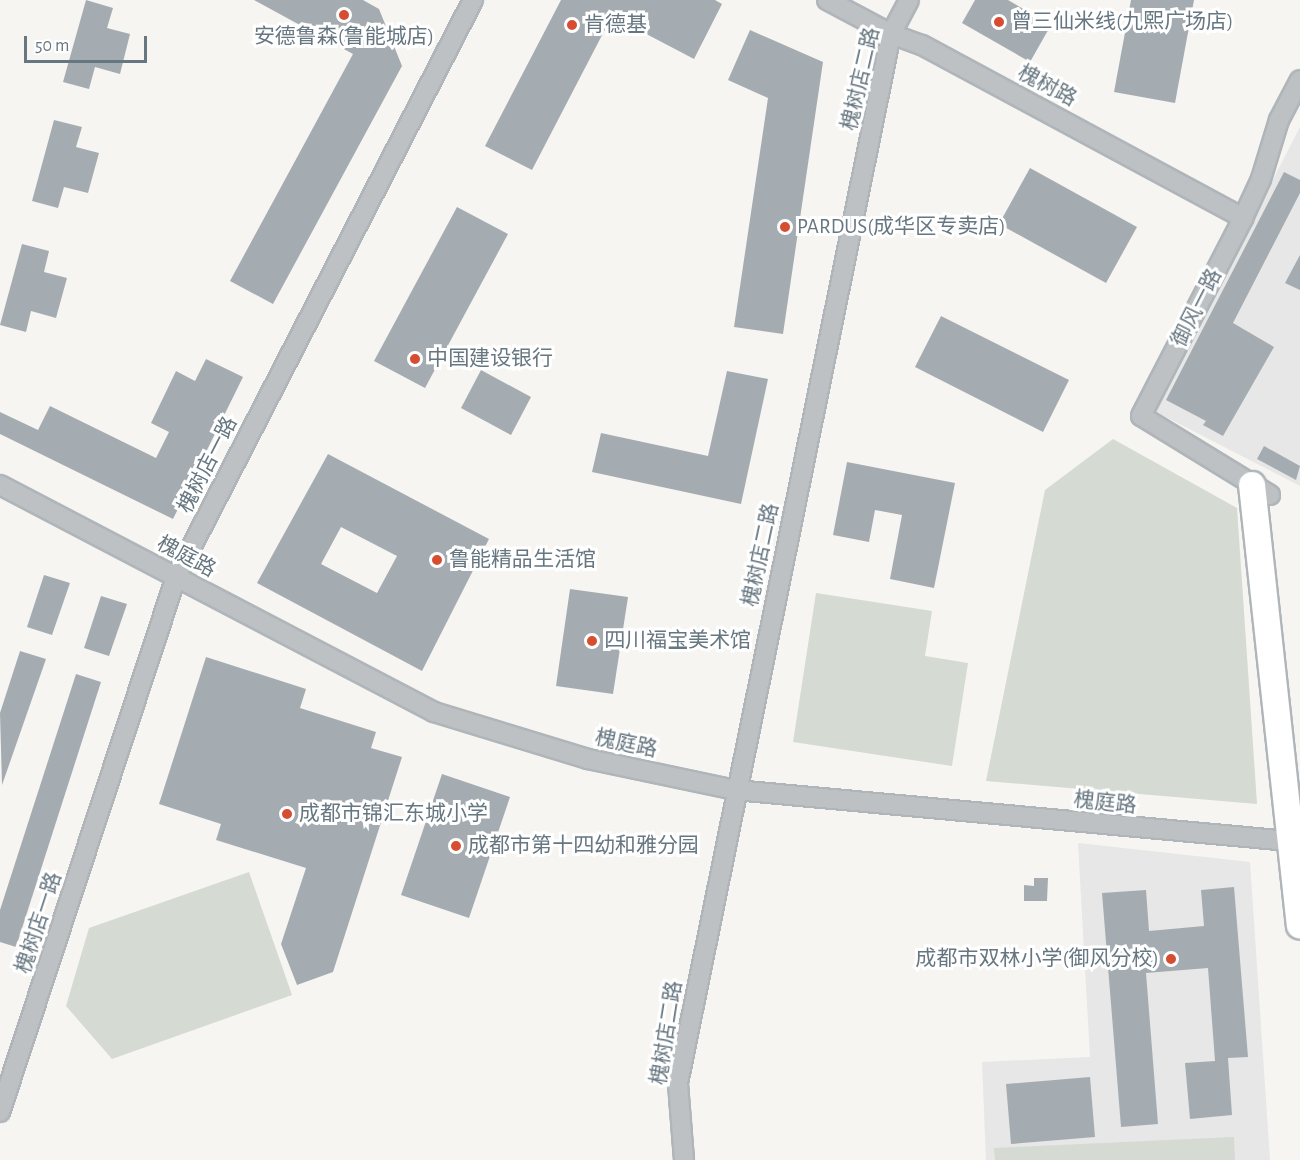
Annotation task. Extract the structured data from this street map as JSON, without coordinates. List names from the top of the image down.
{
  "streets": {
    "street": [
      "槐树店二路",
      "槐树路",
      "御风一路",
      "槐树店一路",
      "槐庭路"
    ]
  },
  "crossings": [
    ["槐树店二路", "槐树路"],
    ["槐树店二路", "槐庭路"],
    ["槐树路", "御风一路"],
    ["槐树店一路", "槐庭路"]
  ],
  "places": [
    "安德鲁森(鲁能城店)",
    "曾三仙米线(九熙广场店)",
    "肯德基",
    "PARDUS(成华区专卖店)",
    "中国建设银行",
    "鲁能精品生活馆",
    "四川福宝美术馆",
    "成都市锦汇东城小学",
    "成都市第十四幼和雅分园",
    "成都市双林小学(御风分校)"
  ],
  "scale_bar": "50 m"
}
